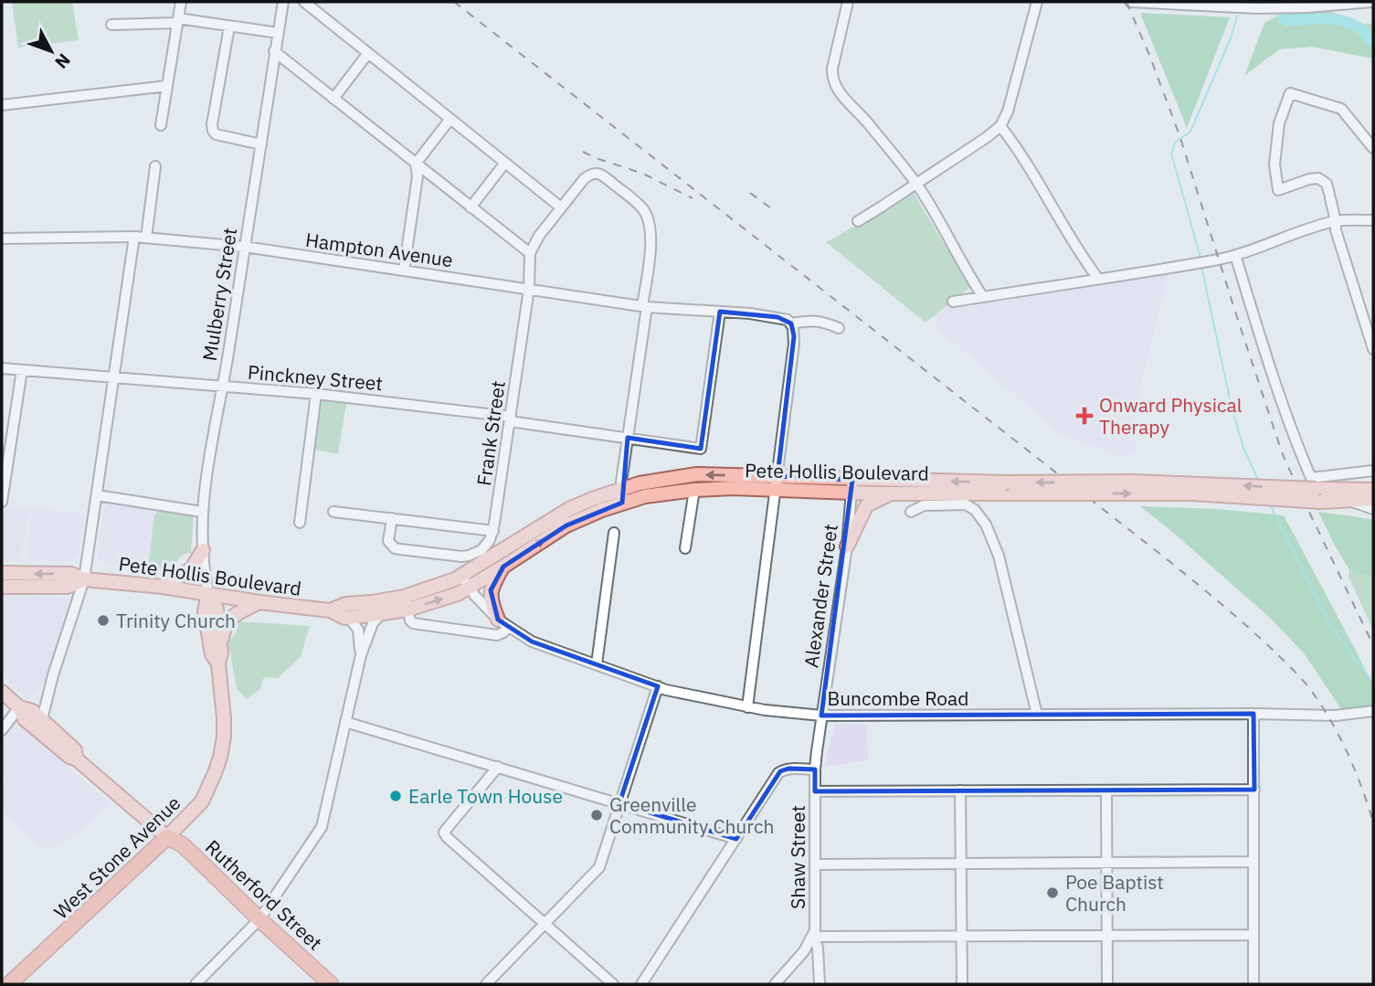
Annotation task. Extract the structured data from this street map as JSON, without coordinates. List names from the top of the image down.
{
  "streets": {
    "highway": ["West Stone Avenue", "Rutherford Street"],
    "main road": ["Pete Hollis Boulevard"],
    "street": [
      "Hampton Avenue",
      "Mulberry Street",
      "Pinckney Street",
      "Frank Street",
      "Alexander Street",
      "Buncombe Road",
      "Shaw Street"
    ]
  },
  "crossings": [
    ["Hampton Avenue", "Mulberry Street"],
    ["Hampton Avenue", "Pinckney Street"],
    ["Hampton Avenue", "Frank Street"],
    ["Mulberry Street", "Pinckney Street"],
    ["Mulberry Street", "Pete Hollis Boulevard"],
    ["Mulberry Street", "West Stone Avenue"],
    ["Pinckney Street", "Frank Street"],
    ["Pete Hollis Boulevard", "Alexander Street"],
    ["Pete Hollis Boulevard", "Buncombe Road"],
    ["Pete Hollis Boulevard", "West Stone Avenue"],
    ["Alexander Street", "Buncombe Road"],
    ["Alexander Street", "Shaw Street"],
    ["Buncombe Road", "Shaw Street"],
    ["West Stone Avenue", "Rutherford Street"]
  ],
  "places": {
    "health": ["Onward Physical Therapy"],
    "other": [
      "Trinity Church",
      "Earle Town House",
      "Greenville Community Church",
      "Poe Baptist Church"
    ]
  },
  "north": "bottom right"
}
